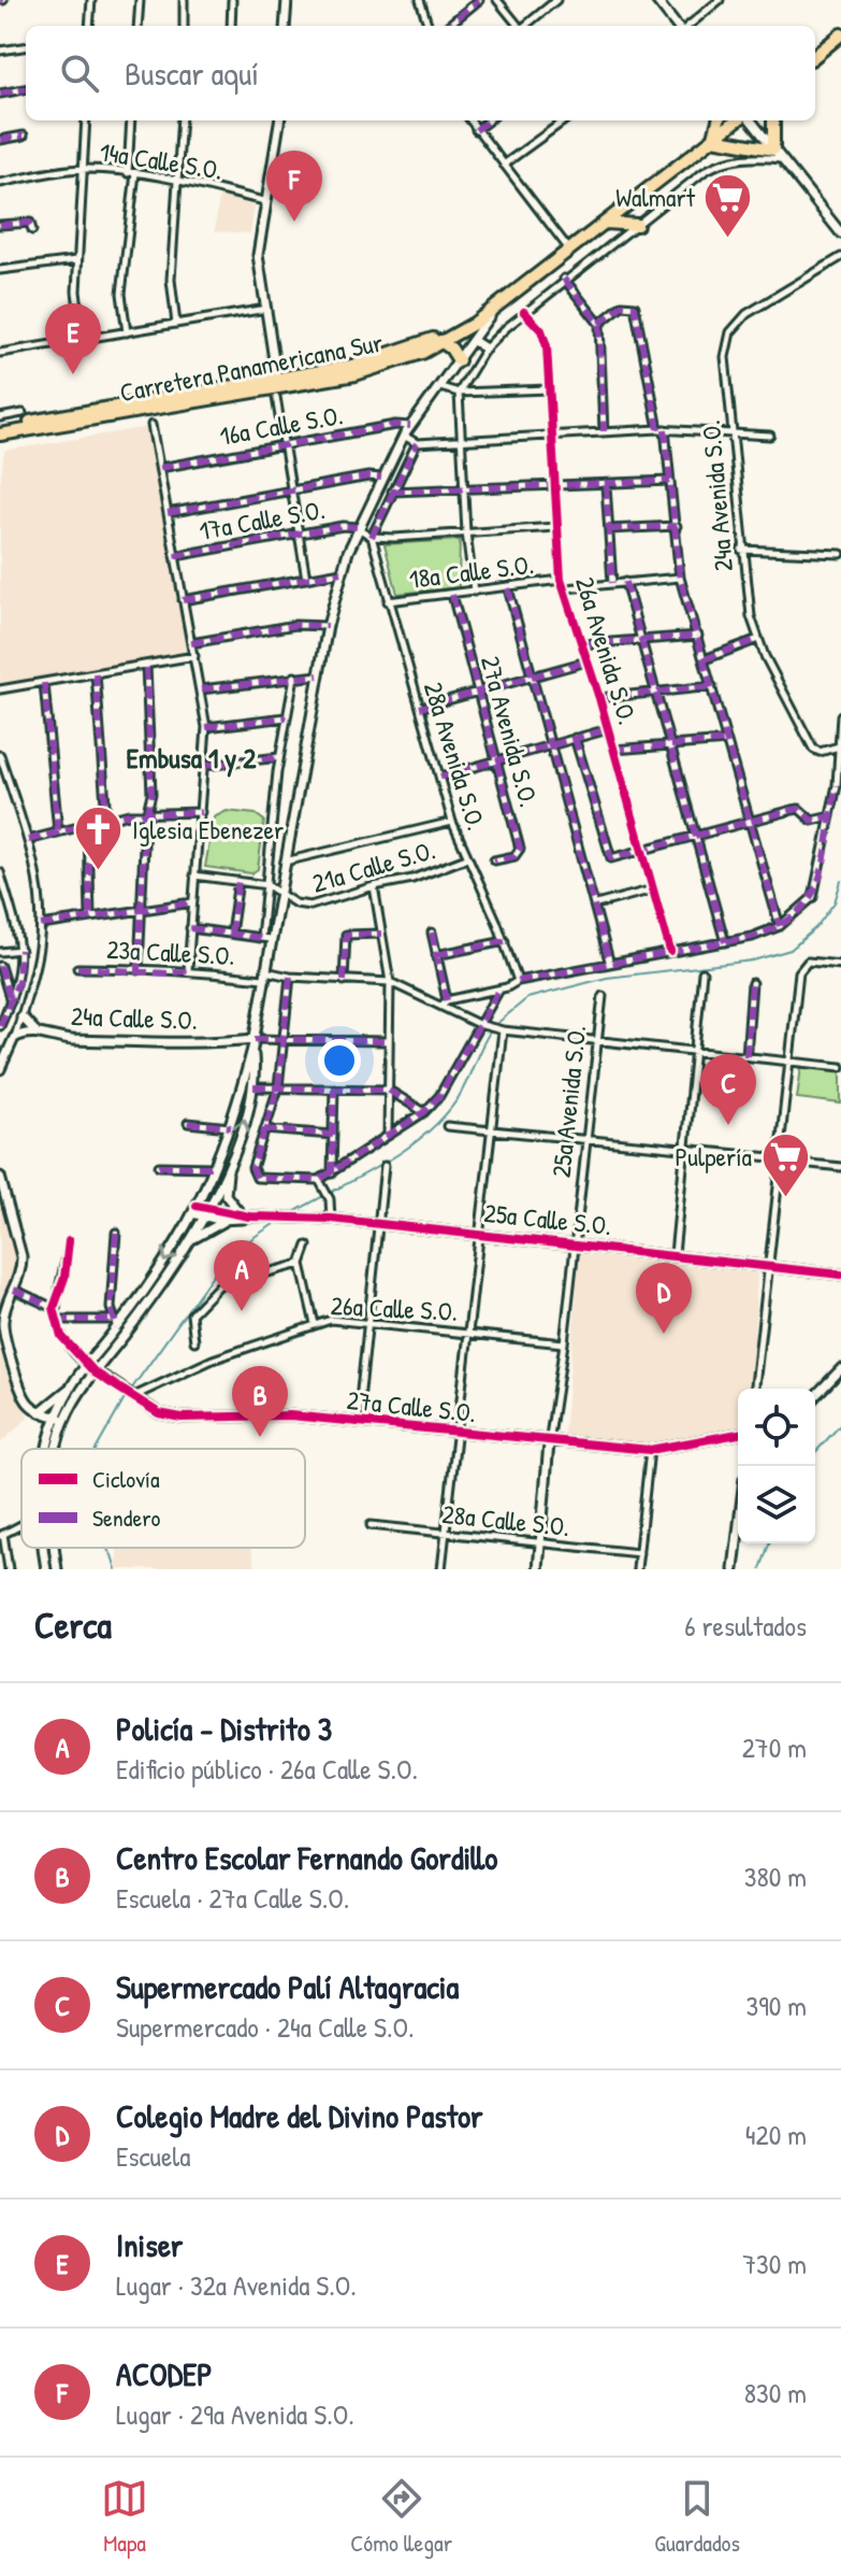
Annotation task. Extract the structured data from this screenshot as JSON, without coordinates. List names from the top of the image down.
{
  "streets": {
    "highway": ["Carretera Panamericana Sur"],
    "street": [
      "14a Calle S.O.",
      "16a Calle S.O.",
      "24a Avenida S.O.",
      "17a Calle S.O.",
      "18a Calle S.O.",
      "26a Avenida S.O.",
      "27a Avenida S.O.",
      "28a Avenida S.O.",
      "21a Calle S.O.",
      "23a Calle S.O.",
      "24a Calle S.O.",
      "25a Avenida S.O.",
      "25a Calle S.O.",
      "26a Calle S.O.",
      "27a Calle S.O.",
      "28a Calle S.O."
    ]
  },
  "crossings": [
    ["18a Calle S.O.", "26a Avenida S.O."],
    ["18a Calle S.O.", "27a Avenida S.O."],
    ["18a Calle S.O.", "28a Avenida S.O."],
    ["28a Avenida S.O.", "21a Calle S.O."],
    ["23a Calle S.O.", "25a Avenida S.O."],
    ["25a Avenida S.O.", "25a Calle S.O."],
    ["25a Avenida S.O.", "26a Calle S.O."],
    ["25a Avenida S.O.", "27a Calle S.O."],
    ["25a Avenida S.O.", "28a Calle S.O."],
    ["26a Calle S.O.", "27a Calle S.O."]
  ],
  "districts": ["Embusa 1 y 2"],
  "places": {
    "supermarket": ["Walmart", "Pulpería"],
    "church": ["Iglesia Ebenezer"]
  },
  "legend": ["Ciclovía", "Sendero"],
  "page": {
    "search": "Buscar aquí",
    "pins": [
      "F",
      "E",
      "C",
      "A",
      "D",
      "B"
    ],
    "heading": ["Cerca", "6 resultados"],
    "list": [
      {
        "mark": "A",
        "name": "Policía - Distrito 3",
        "note": "Edificio público · 26a Calle S.O.",
        "value": "270 m"
      },
      {
        "mark": "B",
        "name": "Centro Escolar Fernando Gordillo",
        "note": "Escuela · 27a Calle S.O.",
        "value": "380 m"
      },
      {
        "mark": "C",
        "name": "Supermercado Palí Altagracia",
        "note": "Supermercado · 24a Calle S.O.",
        "value": "390 m"
      },
      {
        "mark": "D",
        "name": "Colegio Madre del Divino Pastor",
        "note": "Escuela",
        "value": "420 m"
      },
      {
        "mark": "E",
        "name": "Iniser",
        "note": "Lugar · 32a Avenida S.O.",
        "value": "730 m"
      },
      {
        "mark": "F",
        "name": "ACODEP",
        "note": "Lugar · 29a Avenida S.O.",
        "value": "830 m"
      }
    ],
    "nav": ["Mapa", "Cómo llegar", "Guardados"]
  }
}
